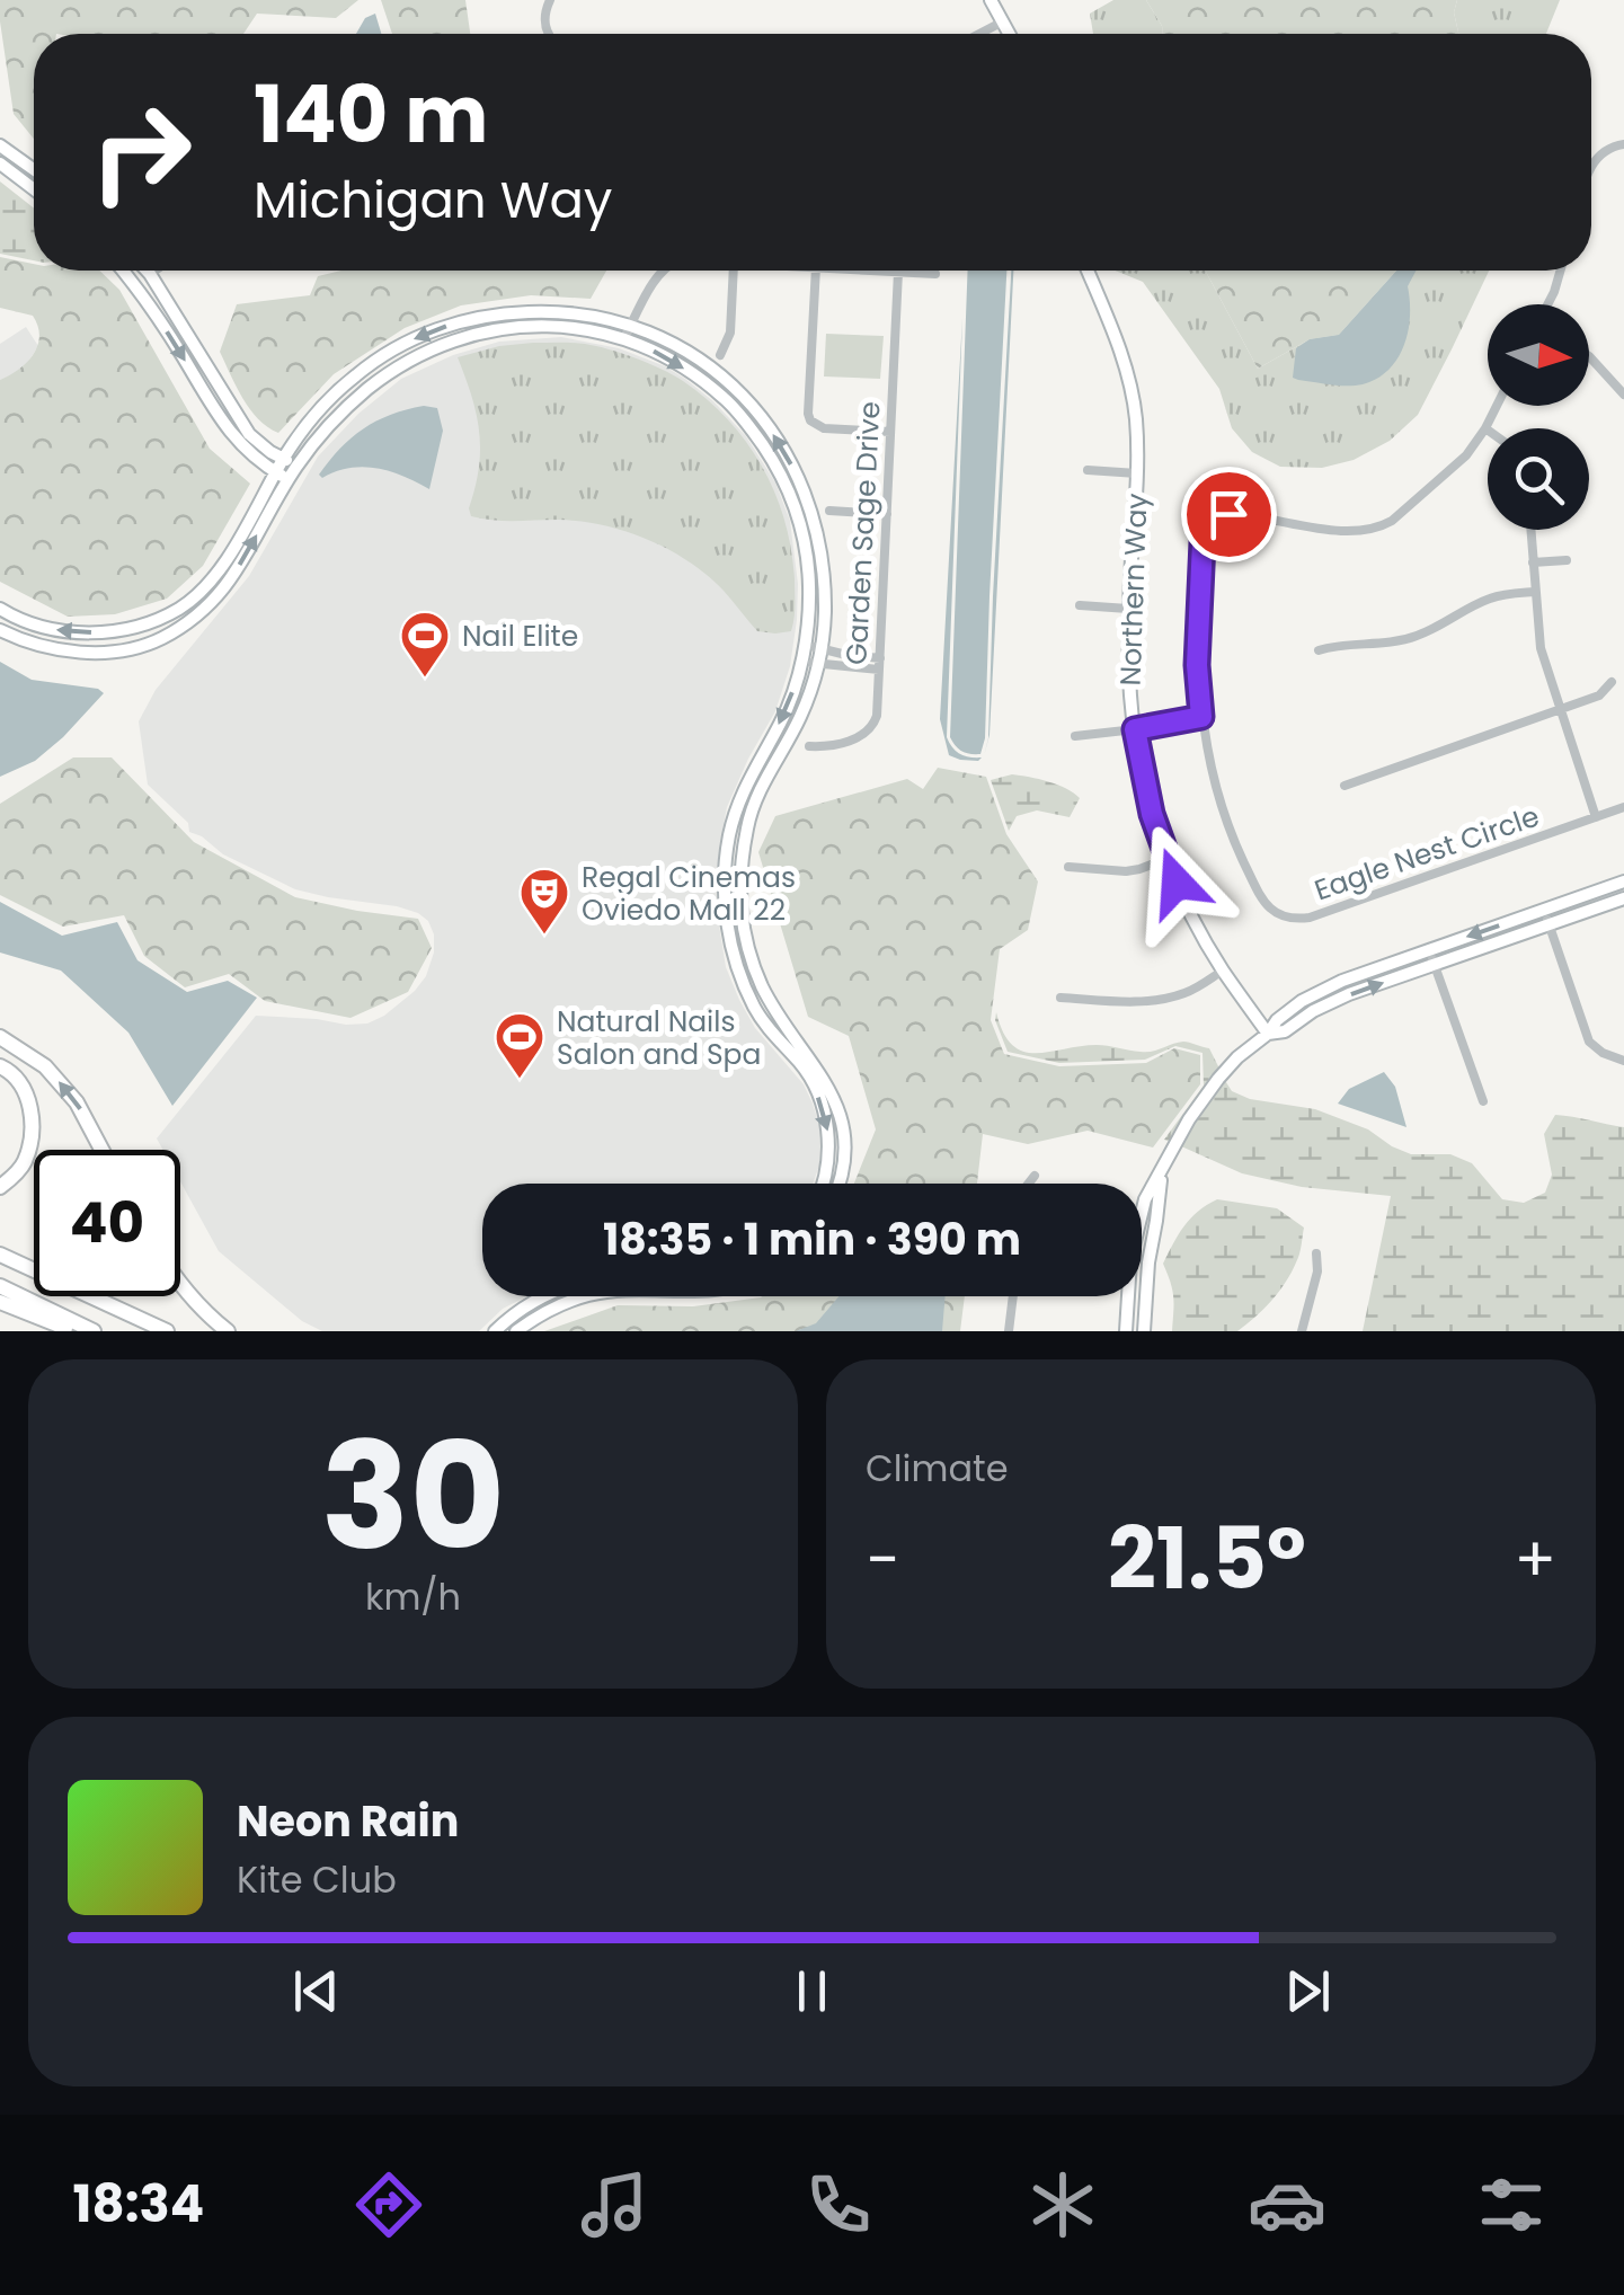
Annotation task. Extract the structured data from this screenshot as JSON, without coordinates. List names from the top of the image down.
{
  "streets": {
    "street": ["Garden Sage Drive", "Northern Way", "Eagle Nest Circle"]
  },
  "places": {
    "sports": ["Nail Elite", "Natural Nails Salon and Spa"],
    "theatre": ["Regal Cinemas Oviedo Mall 22"]
  },
  "north": "right",
  "page": {
    "turn": ["140 m", "Michigan Way"],
    "limit": "40",
    "trip": "18:35 · 1 min · 390 m",
    "tile": [
      ["30", "km/h"],
      "Climate"
    ],
    "heat": ["−", "21.5°", "+"],
    "song": ["Neon Rain", "Kite Club"],
    "tabs": "18:34"
  }
}
